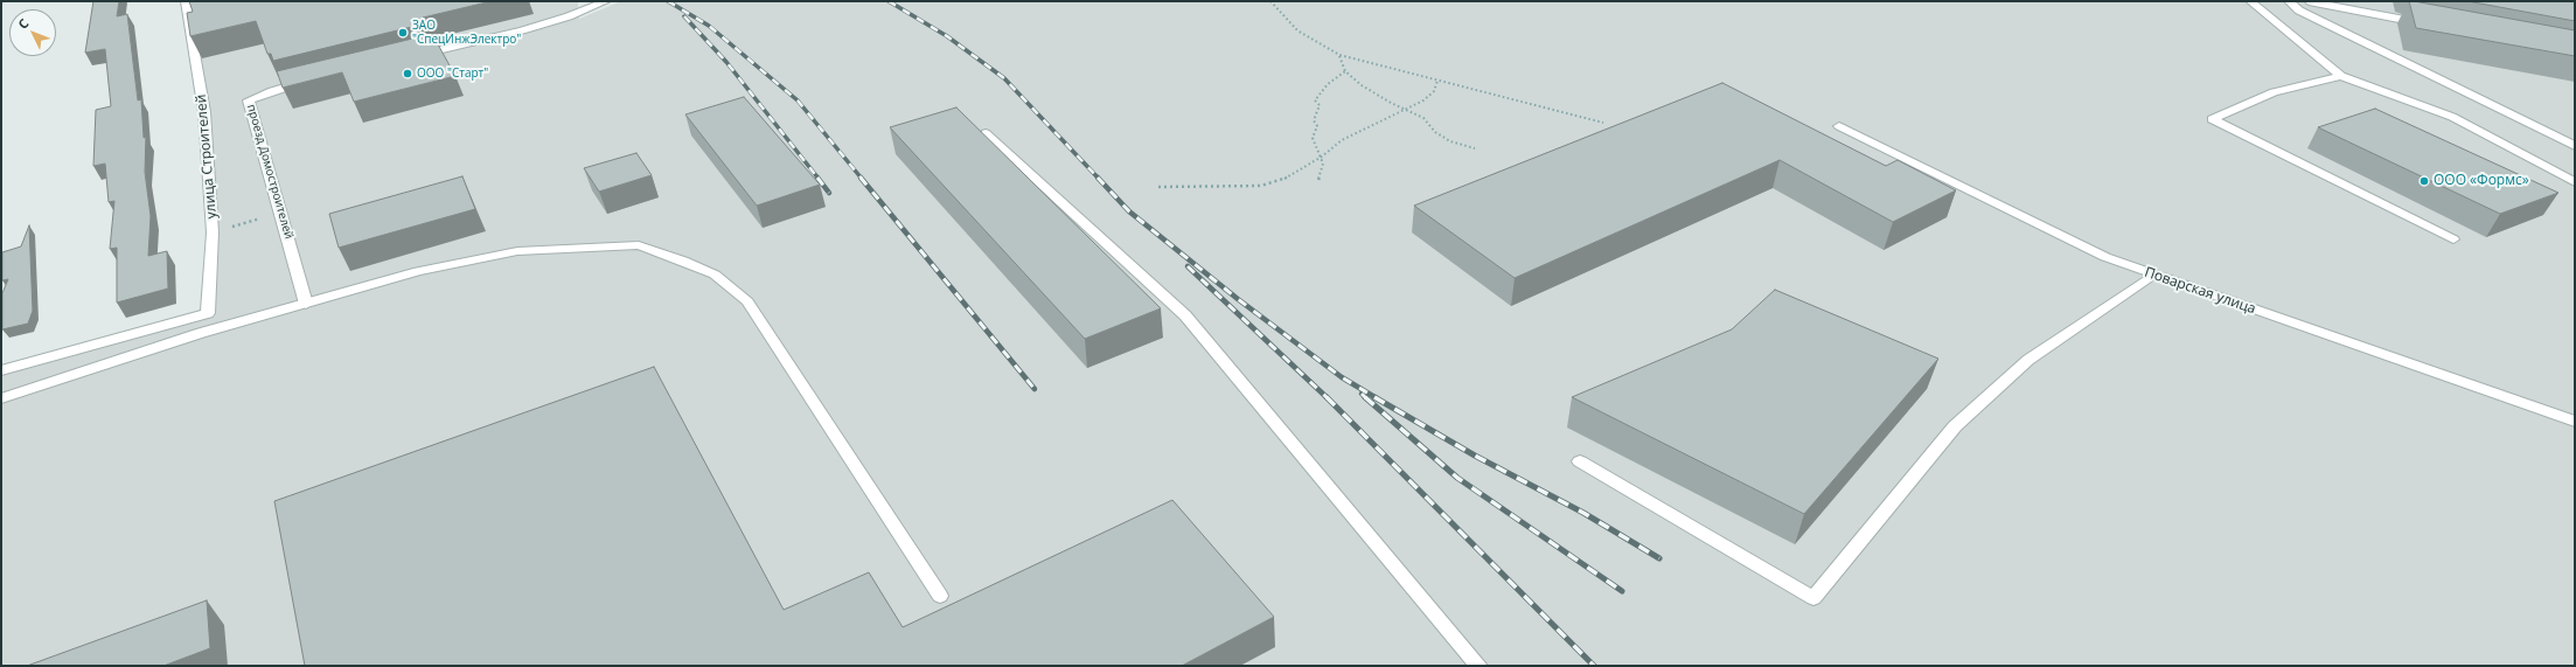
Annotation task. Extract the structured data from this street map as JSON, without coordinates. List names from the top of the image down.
{
  "streets": {
    "street": ["улица Строителей", "проезд Домостроителей", "Поварская улица"]
  },
  "places": ["ЗАО \"СпецИнжЭлектро\"", "ООО \"Старт\"", "ООО «Формс»"],
  "north": "top left"
}
